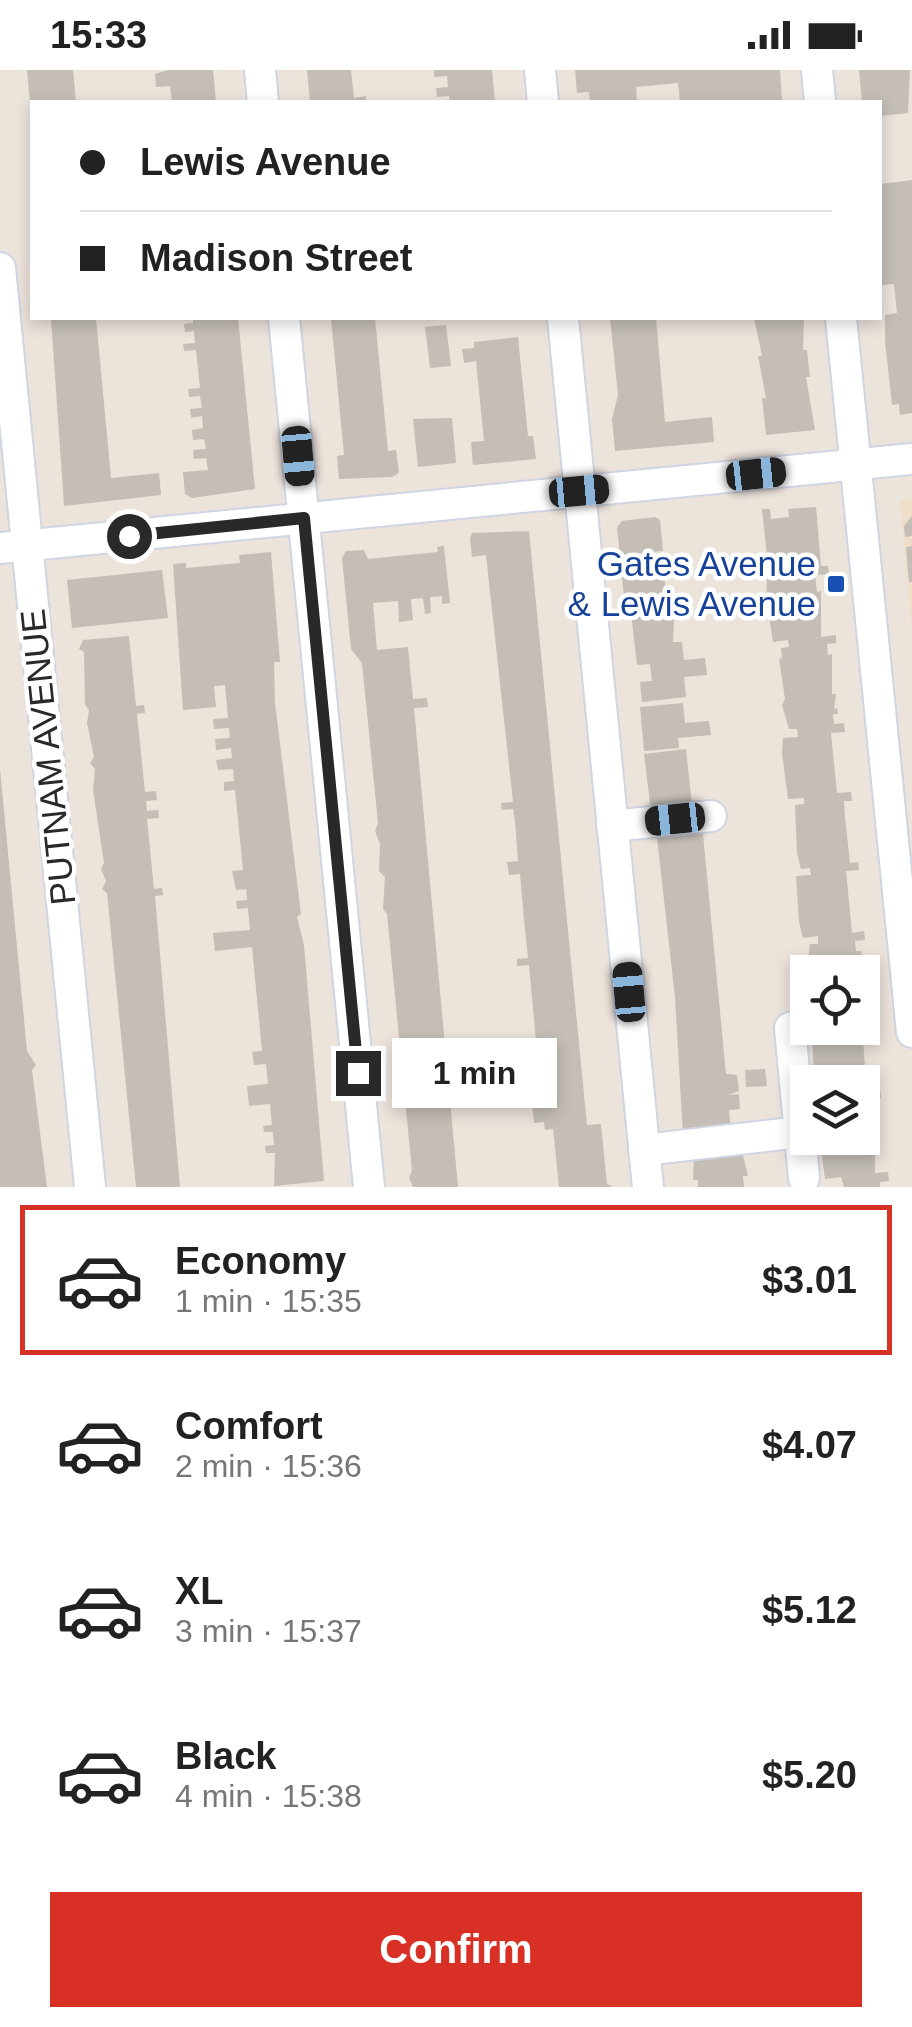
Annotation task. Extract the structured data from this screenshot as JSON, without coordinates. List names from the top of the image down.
{
  "streets": {
    "street": ["PUTNAM AVENUE"]
  },
  "places": {
    "transit": ["Gates Avenue & Lewis Avenue"]
  },
  "page": {
    "status": "15:33",
    "banner": ["Lewis Avenue", "Madison Street"],
    "bubble": "1 min",
    "list": [
      {
        "name": "Economy",
        "note": "1 min · 15:35",
        "value": "$3.01"
      },
      {
        "name": "Comfort",
        "note": "2 min · 15:36",
        "value": "$4.07"
      },
      {
        "name": "XL",
        "note": "3 min · 15:37",
        "value": "$5.12"
      },
      {
        "name": "Black",
        "note": "4 min · 15:38",
        "value": "$5.20"
      }
    ],
    "buttons": "Confirm"
  }
}
